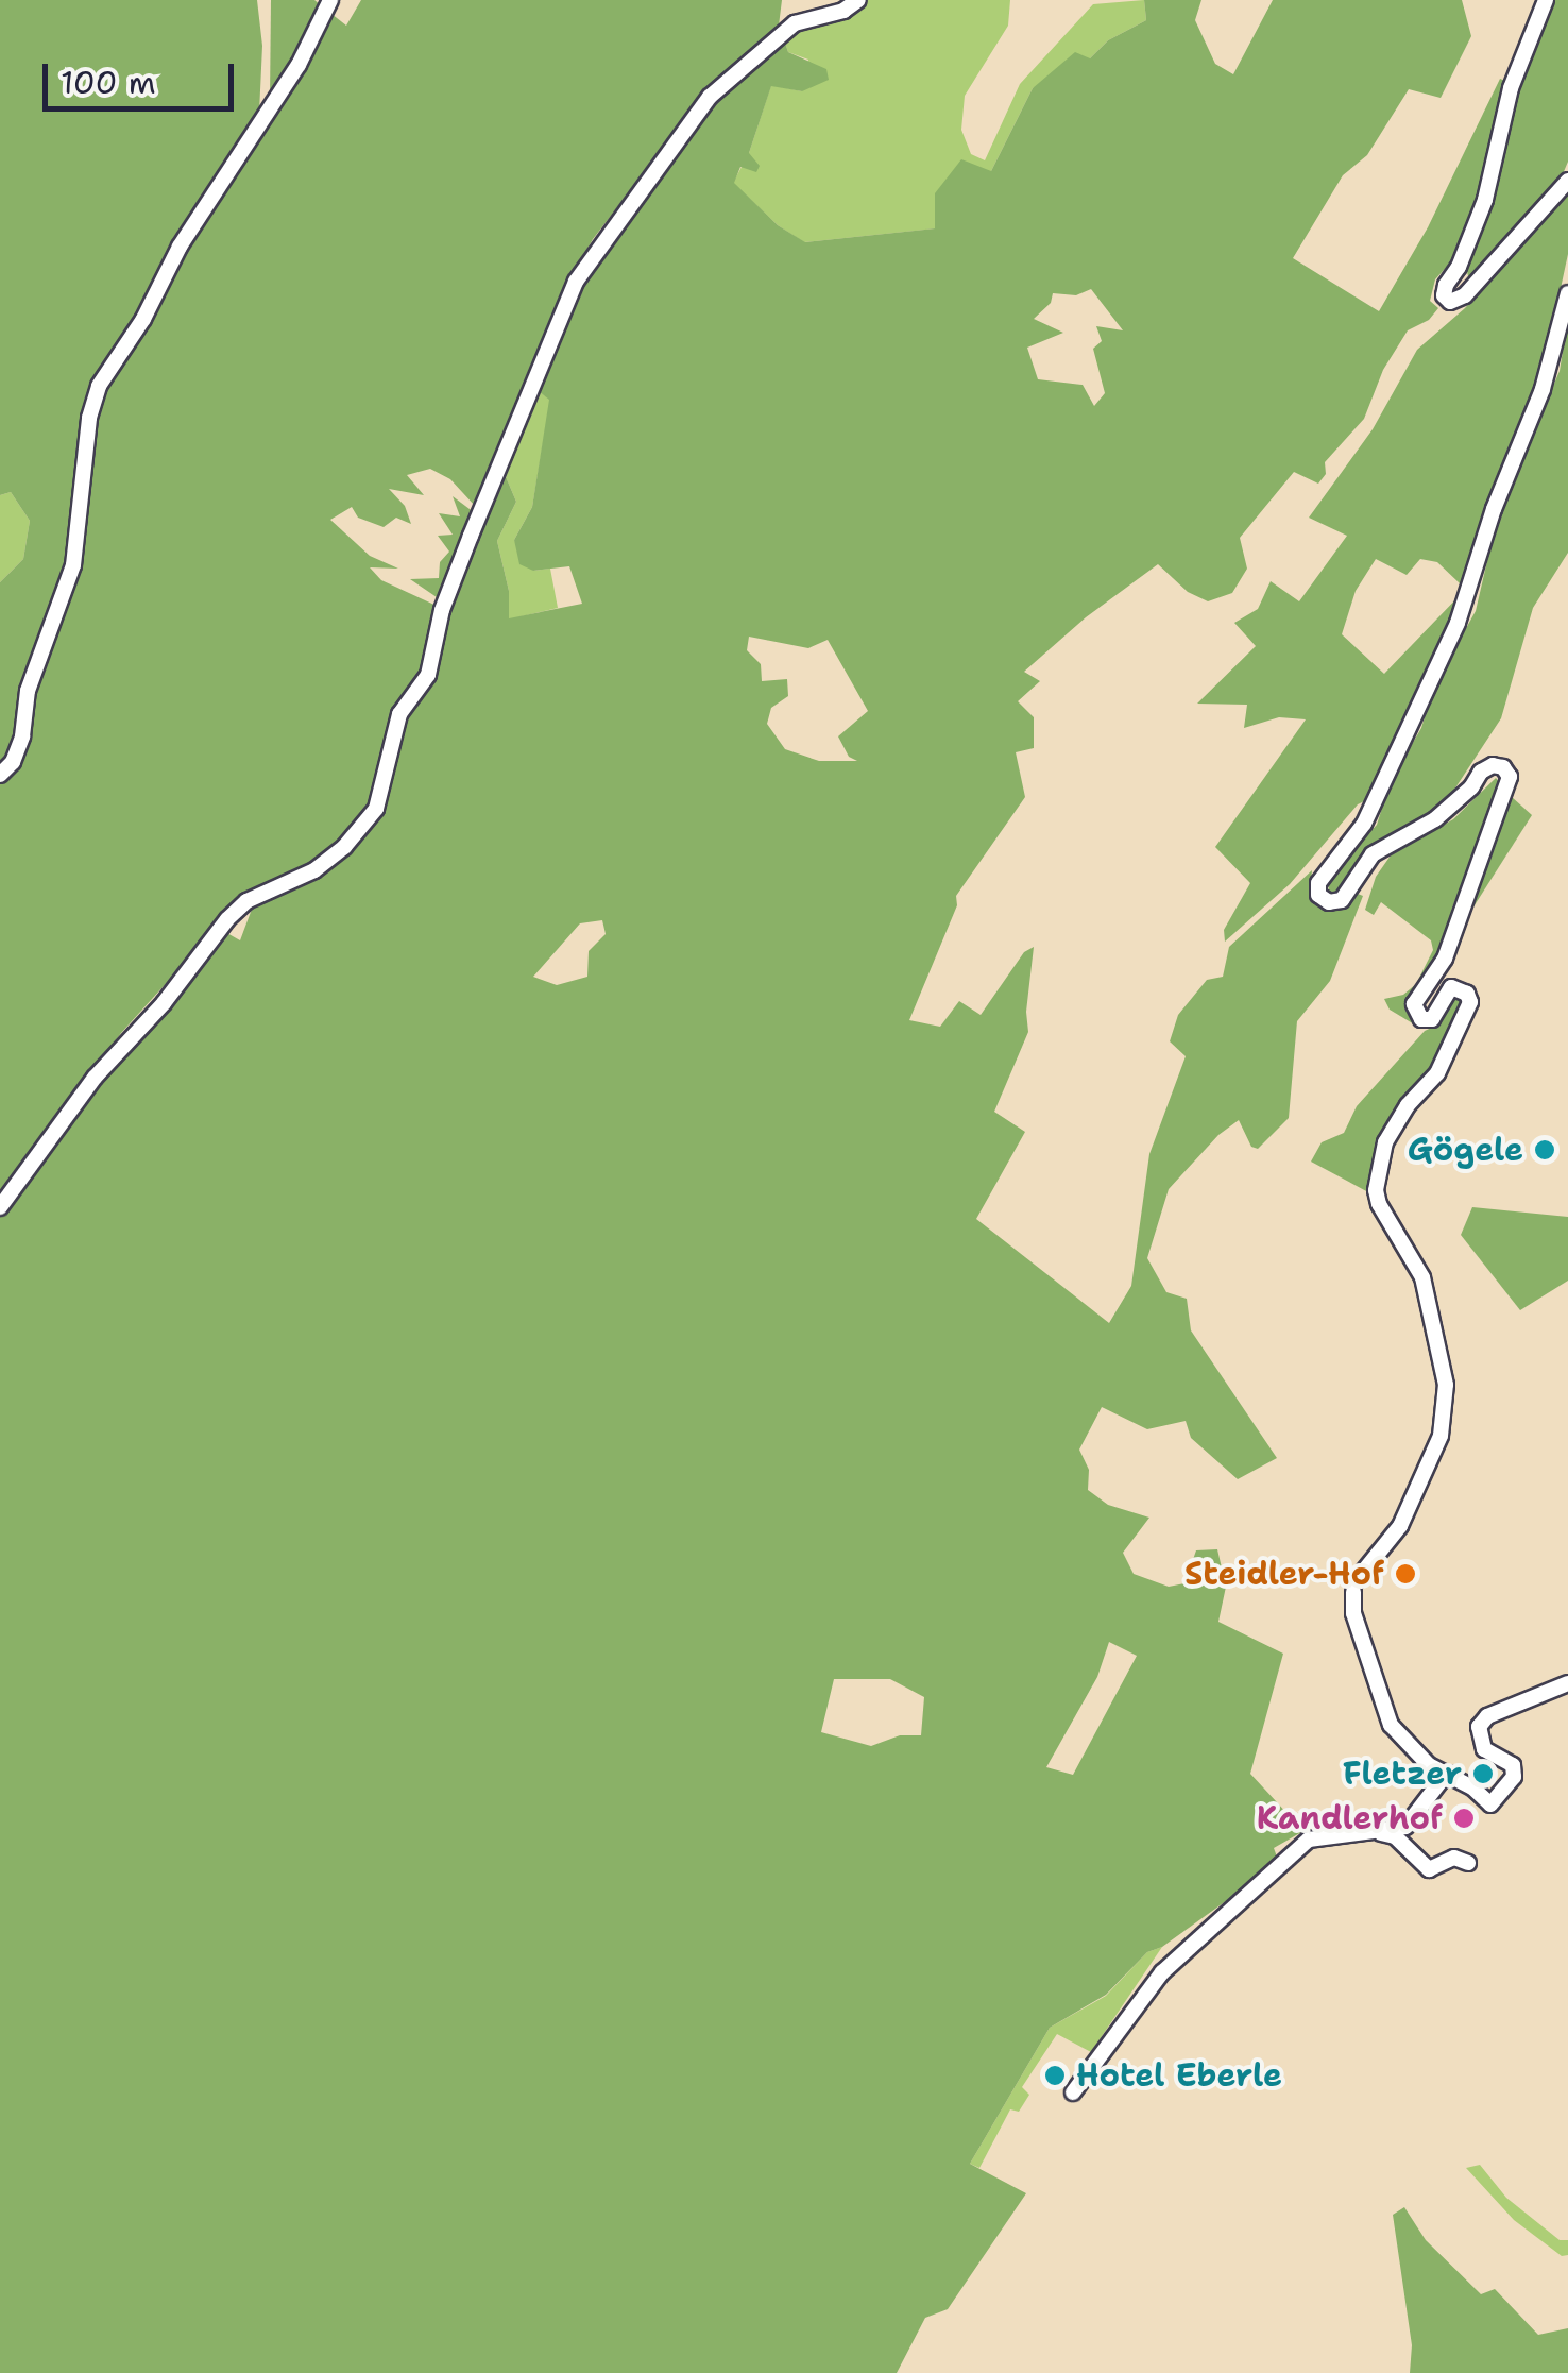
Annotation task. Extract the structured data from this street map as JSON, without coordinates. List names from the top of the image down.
{
  "places": [
    "Gögele",
    "Steidler-Hof",
    "Fletzer",
    "Kandlerhof",
    "Hotel Eberle"
  ],
  "scale_bar": "100 m"
}
